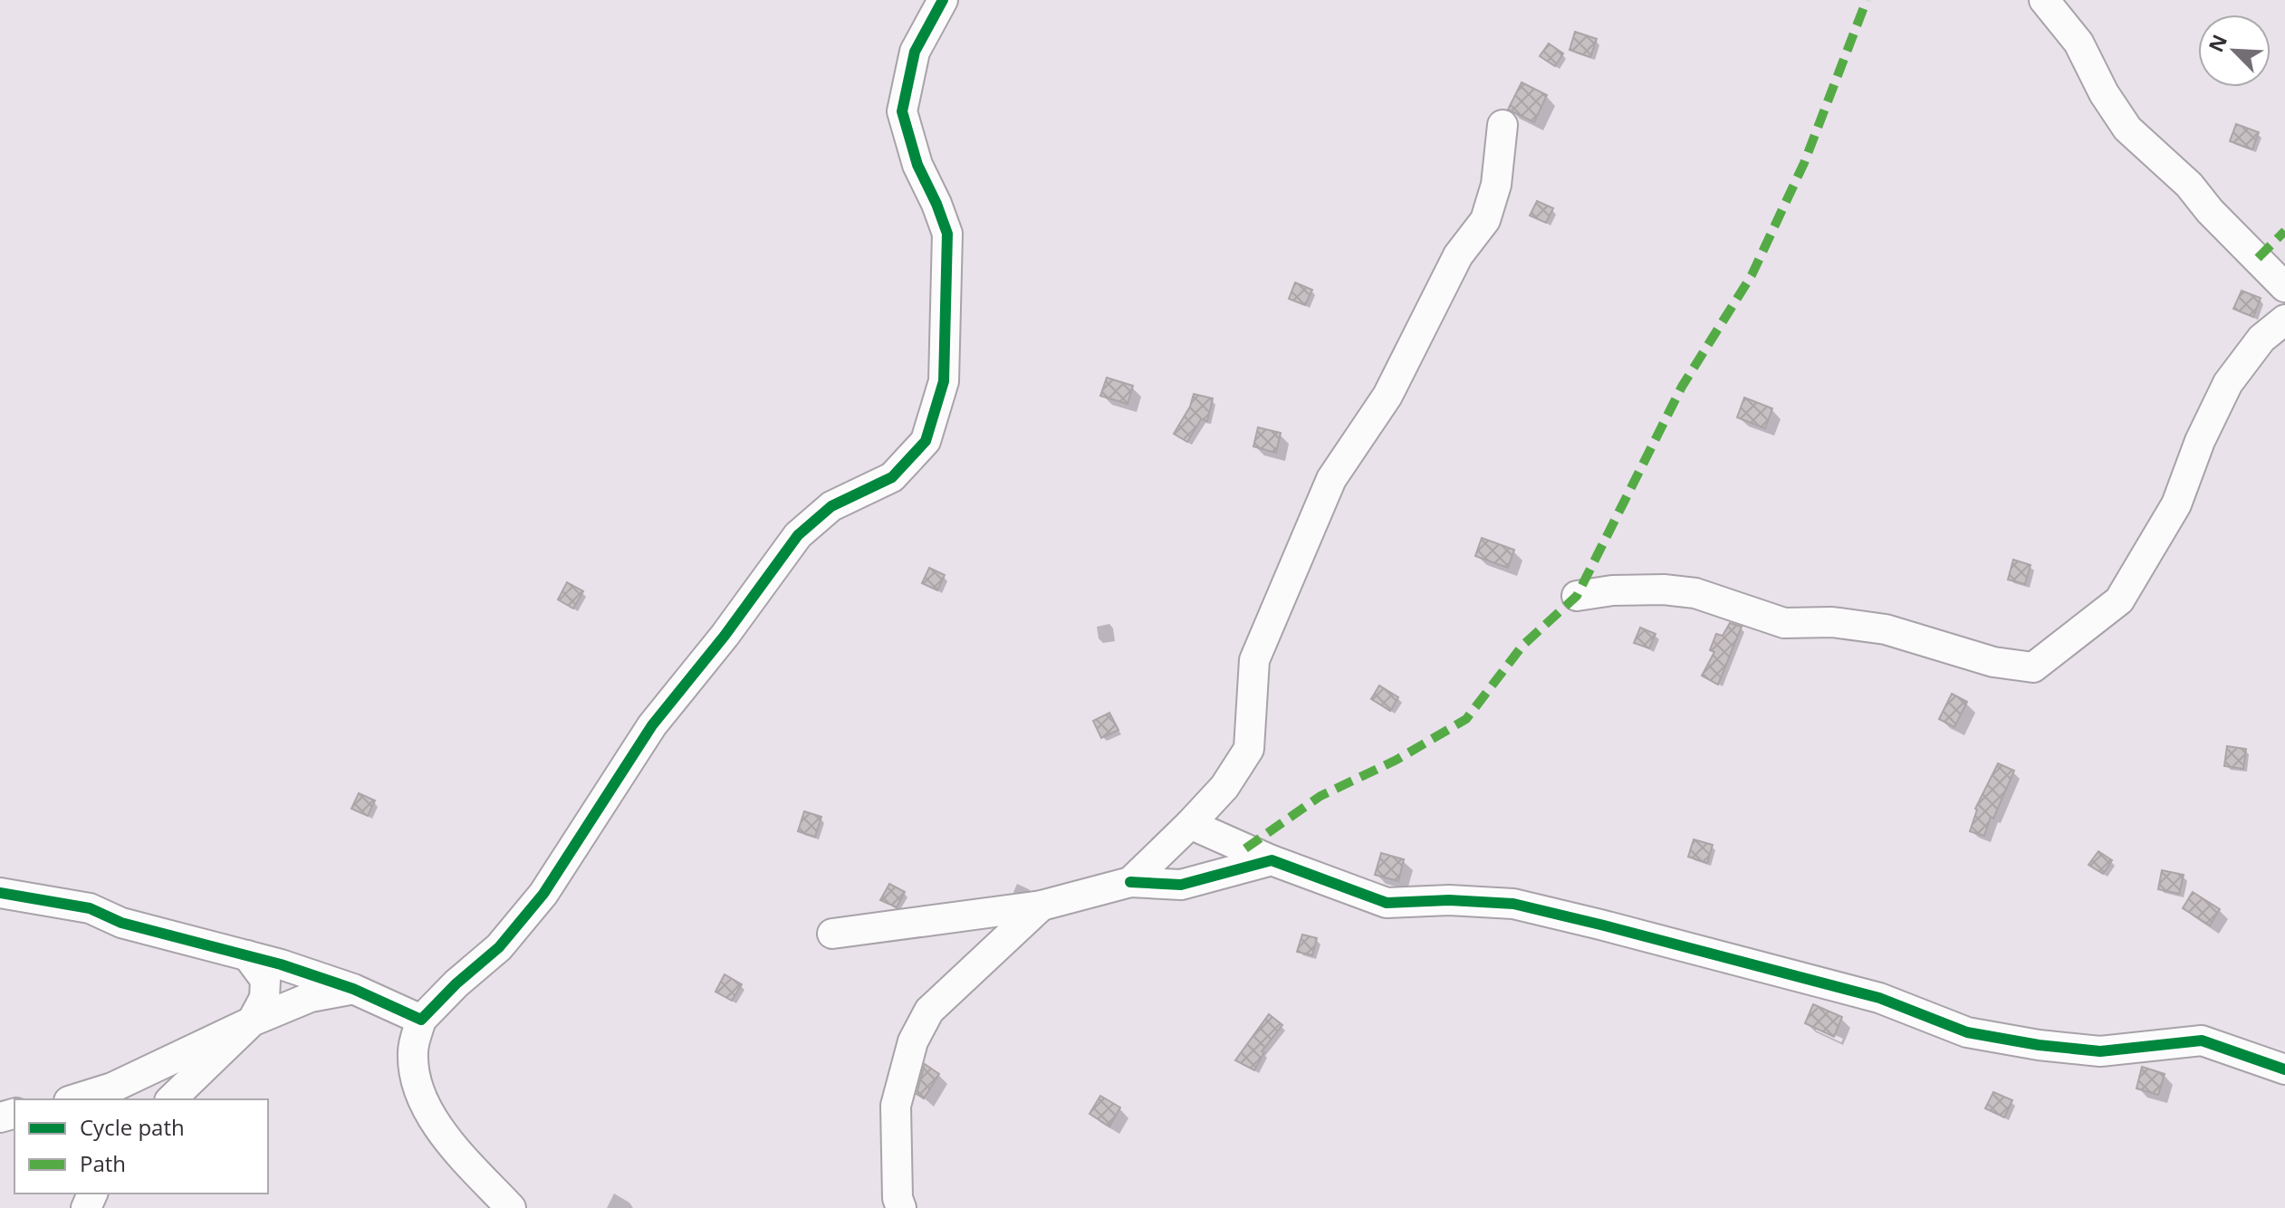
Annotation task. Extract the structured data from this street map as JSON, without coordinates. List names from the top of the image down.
{
  "legend": ["Cycle path", "Path"],
  "north": "top left"
}
